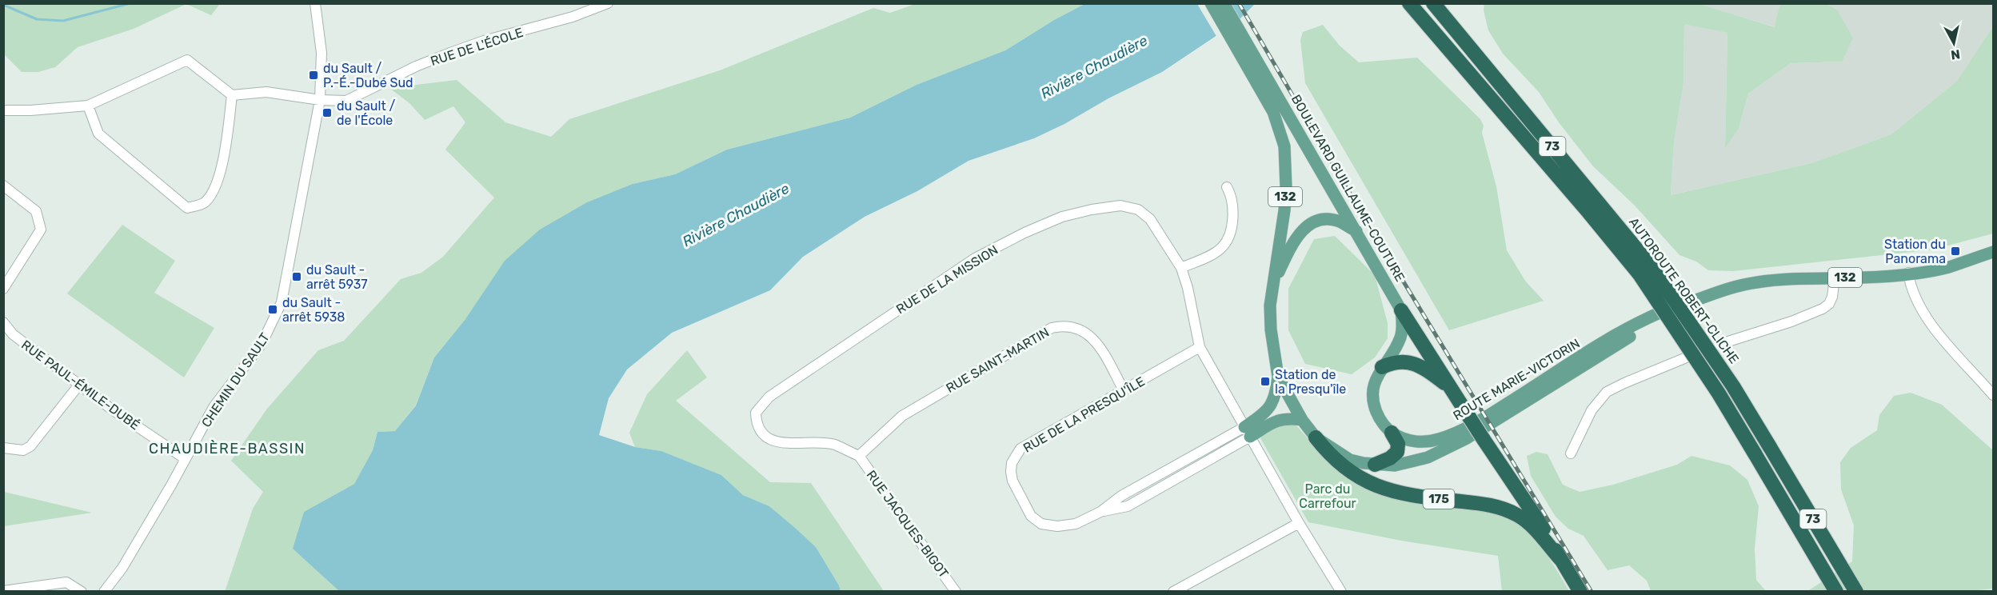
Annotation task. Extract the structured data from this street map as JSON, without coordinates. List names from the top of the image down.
{
  "streets": {
    "highway": [
      "73",
      "BOULEVARD GUILLAUME-COUTURE",
      "AUTOROUTE ROBERT-CLICHE",
      "175"
    ],
    "main road": ["132", "ROUTE MARIE-VICTORIN"],
    "street": [
      "RUE DE L'ÉCOLE",
      "RUE DE LA MISSION",
      "RUE SAINT-MARTIN",
      "CHEMIN DU SAULT",
      "RUE PAUL-ÉMILE-DUBÉ",
      "RUE DE LA PRESQU'ÎLE",
      "RUE JACQUES-BIGOT"
    ]
  },
  "crossings": [
    ["RUE DE L'ÉCOLE", "CHEMIN DU SAULT"],
    ["BOULEVARD GUILLAUME-COUTURE", "ROUTE MARIE-VICTORIN"],
    ["RUE DE LA MISSION", "RUE SAINT-MARTIN"],
    ["RUE DE LA MISSION", "RUE DE LA PRESQU'ÎLE"],
    ["RUE DE LA MISSION", "RUE JACQUES-BIGOT"],
    ["RUE SAINT-MARTIN", "RUE DE LA PRESQU'ÎLE"],
    ["RUE SAINT-MARTIN", "RUE JACQUES-BIGOT"],
    ["CHEMIN DU SAULT", "RUE PAUL-ÉMILE-DUBÉ"]
  ],
  "districts": ["CHAUDIÈRE-BASSIN"],
  "water": ["Rivière Chaudière"],
  "parks": ["Parc du Carrefour"],
  "places": {
    "transit": [
      "du Sault / P.-É.-Dubé Sud",
      "du Sault / de l'École",
      "Station du Panorama",
      "du Sault - arrêt 5937",
      "du Sault - arrêt 5938",
      "Station de la Presqu'île"
    ]
  },
  "north": "bottom"
}
